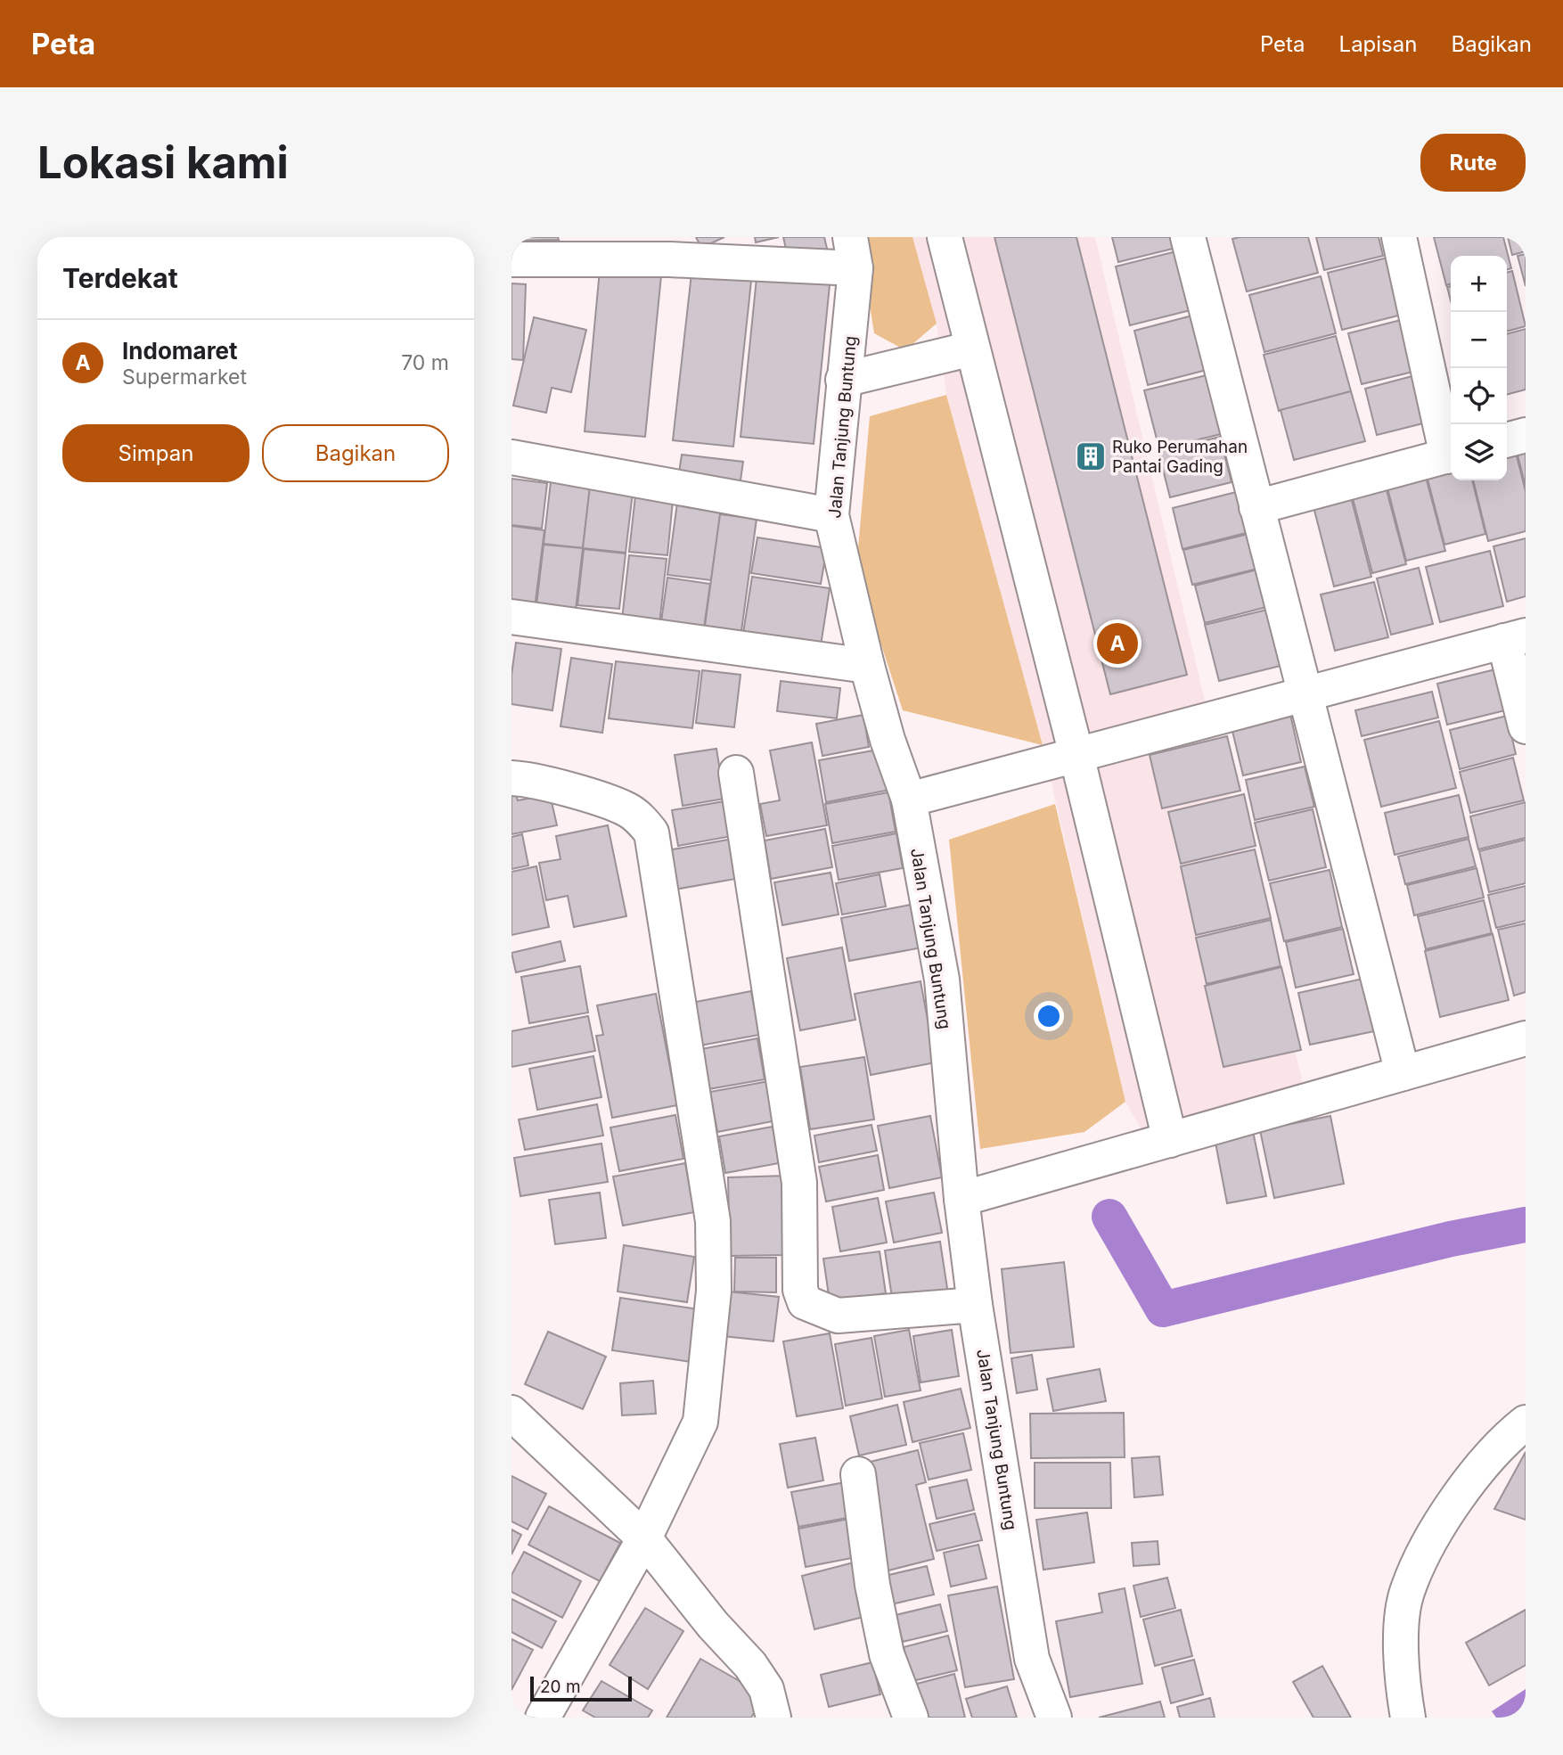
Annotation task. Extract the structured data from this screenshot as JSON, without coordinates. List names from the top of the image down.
{
  "streets": {
    "street": ["Jalan Tanjung Buntung"]
  },
  "places": {
    "building": ["Ruko Perumahan Pantai Gading"]
  },
  "scale_bar": "20 m",
  "page": {
    "header": "Peta",
    "nav": ["Peta", "Lapisan", "Bagikan"],
    "buttons": [
      "Rute",
      ["Simpan", "Bagikan"]
    ],
    "title": "Lokasi kami",
    "heading": "Terdekat",
    "map_buttons": ["+", "−"],
    "list": [
      {
        "mark": "A",
        "name": "Indomaret",
        "note": "Supermarket",
        "value": "70 m"
      }
    ],
    "pins": "A",
    "scale": "20 m"
  }
}
